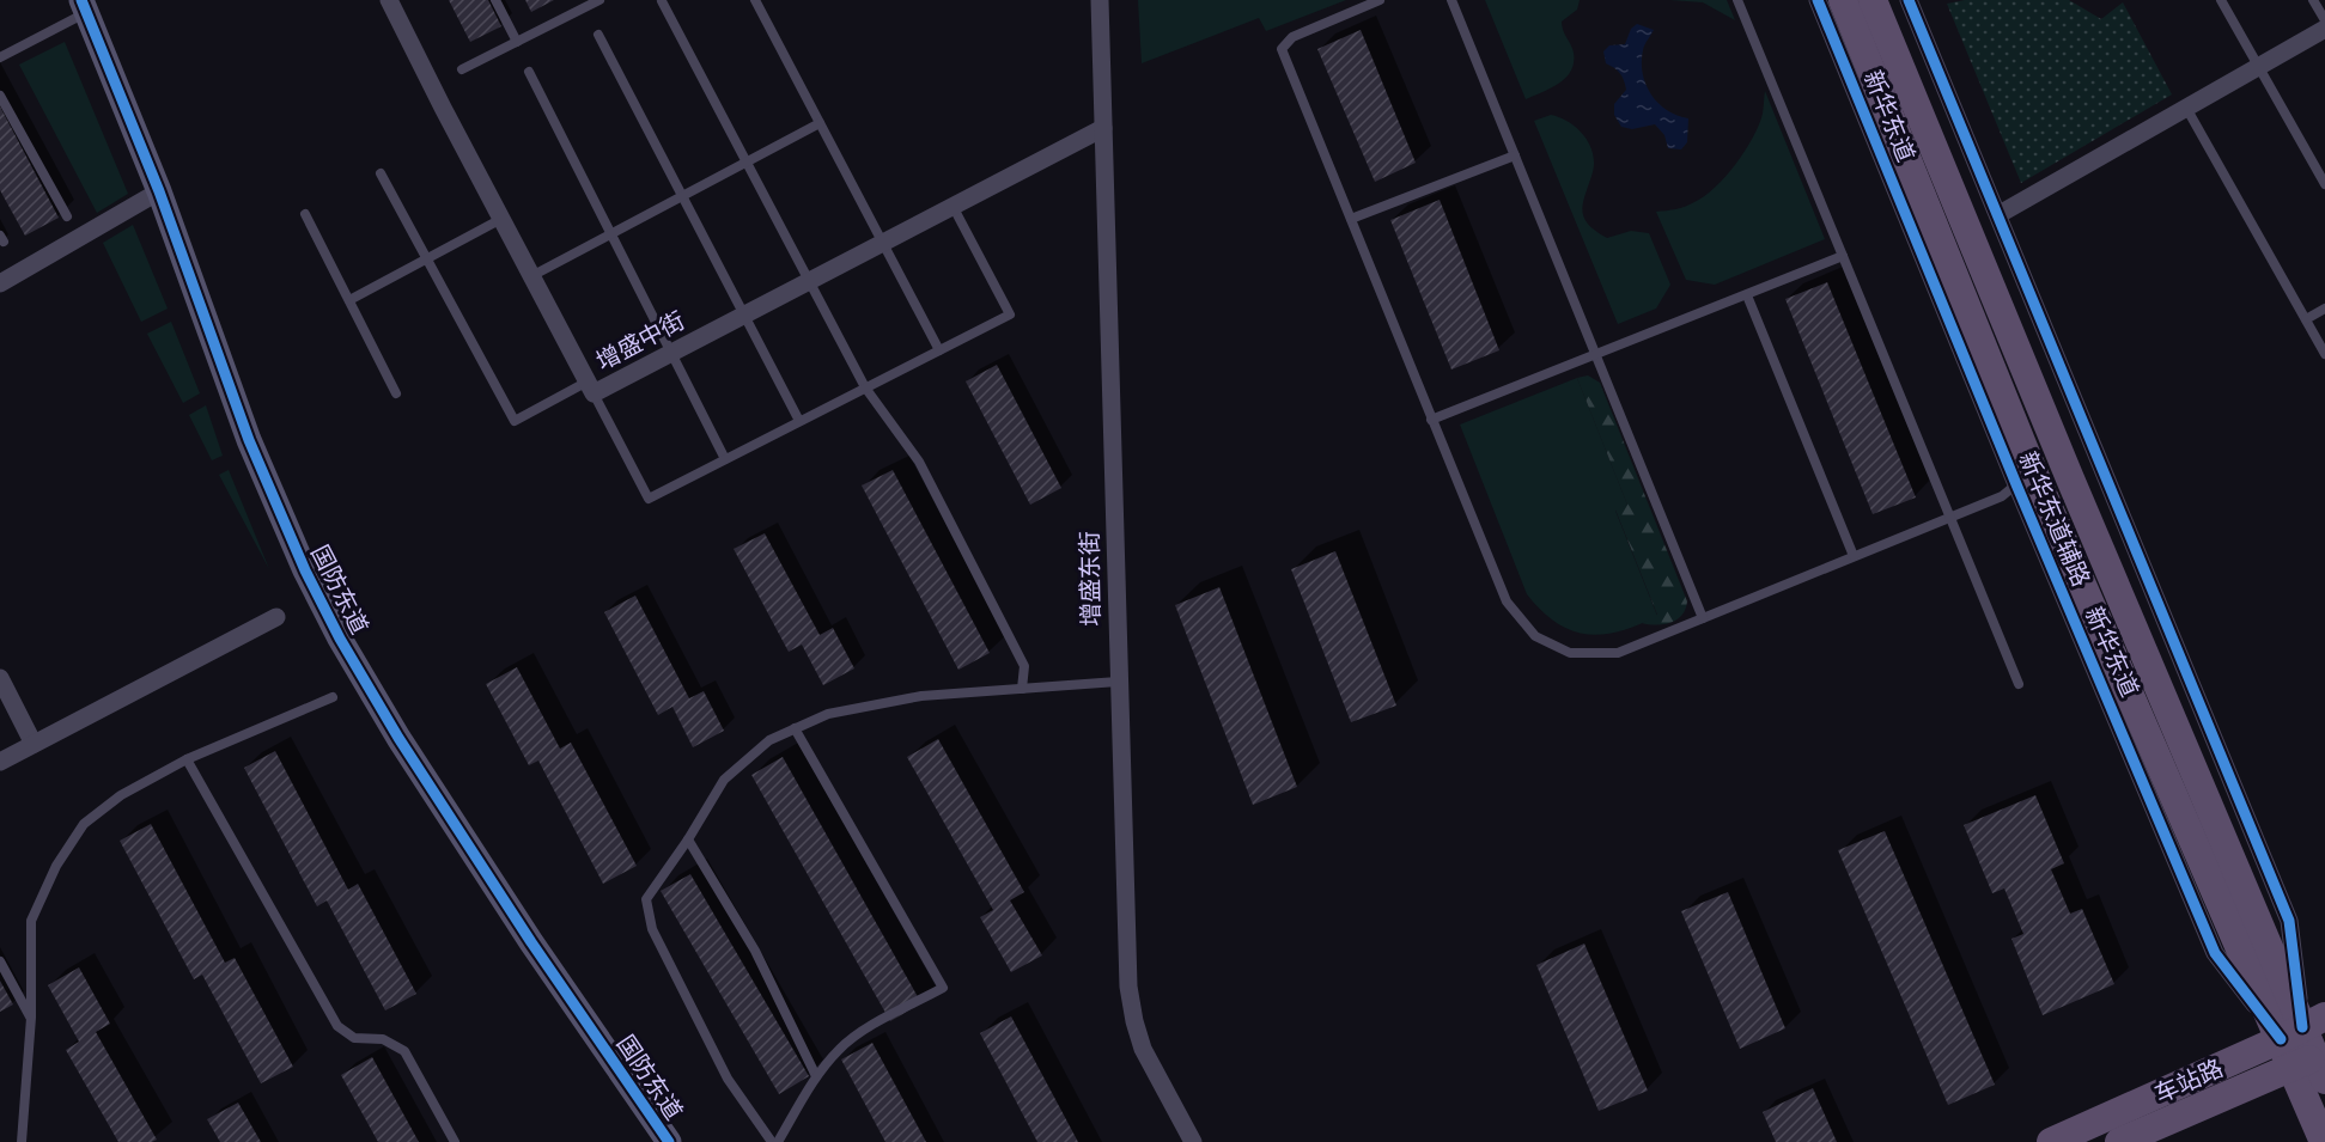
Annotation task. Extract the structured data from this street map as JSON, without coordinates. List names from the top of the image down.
{
  "streets": {
    "main road": ["新华东道", "车站路"],
    "street": [
      "增盛中街",
      "新华东道辅路",
      "增盛东街",
      "国防东道"
    ]
  },
  "crossings": [
    ["新华东道", "新华东道辅路"],
    ["新华东道", "车站路"],
    ["增盛中街", "增盛东街"],
    ["新华东道辅路", "车站路"]
  ]
}
